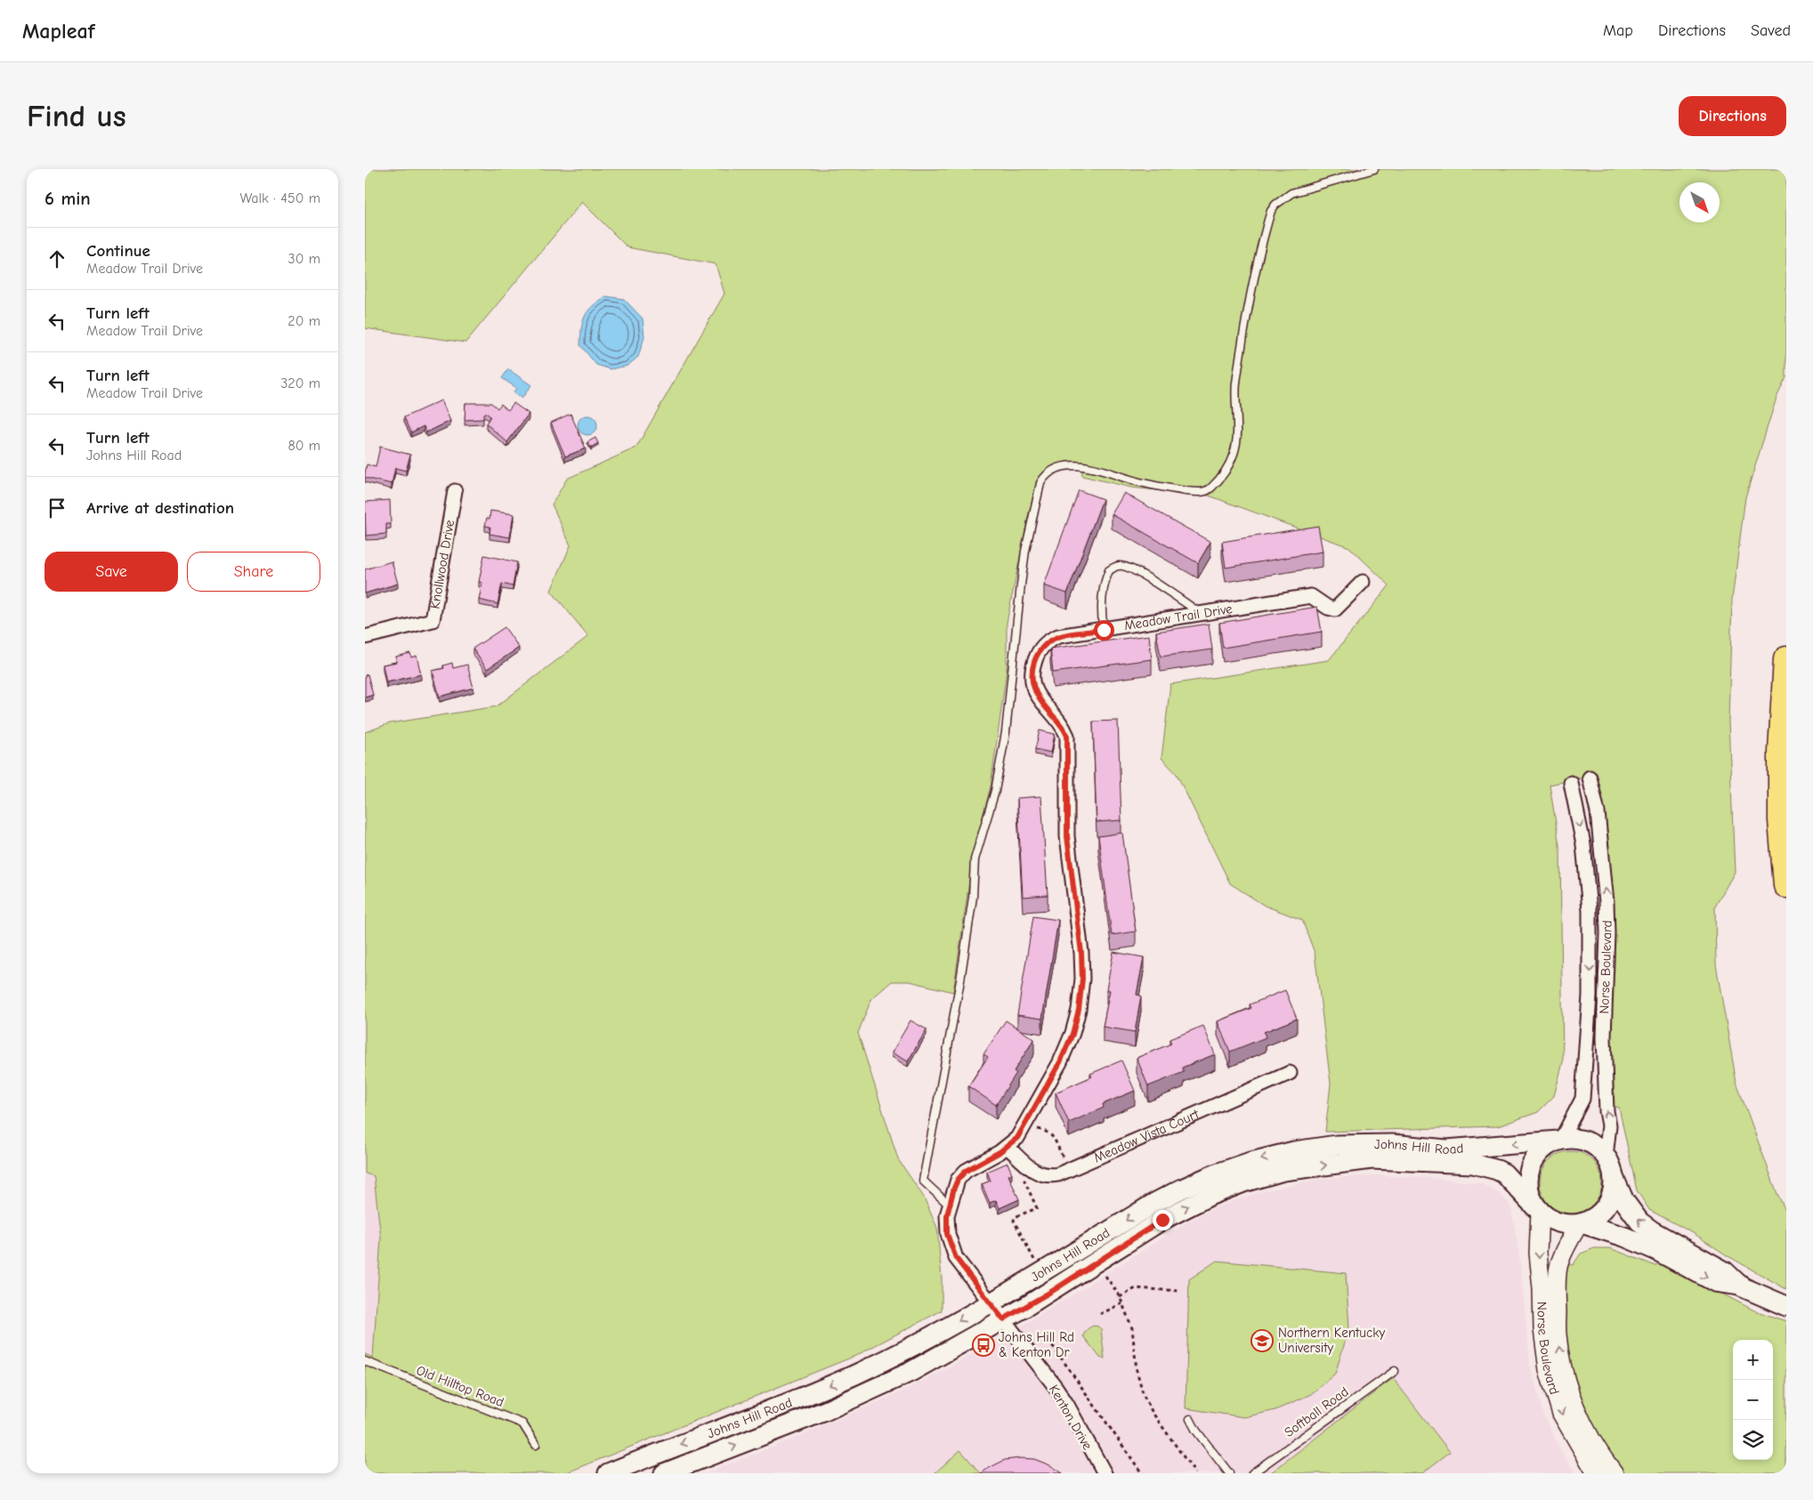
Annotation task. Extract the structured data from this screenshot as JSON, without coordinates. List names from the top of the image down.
{
  "streets": {
    "main road": ["Johns Hill Road"],
    "street": [
      "Knollwood Drive",
      "Meadow Trail Drive",
      "Norse Boulevard",
      "Meadow Vista Court",
      "Kenton Drive"
    ],
    "lane": ["Old Hilltop Road", "Softball Road"]
  },
  "crossings": [
    ["Meadow Trail Drive", "Johns Hill Road"],
    ["Meadow Trail Drive", "Kenton Drive"],
    ["Norse Boulevard", "Johns Hill Road"],
    ["Johns Hill Road", "Kenton Drive"]
  ],
  "places": {
    "school or university": ["Northern Kentucky University"],
    "bus stop": ["Johns Hill Rd & Kenton Dr"]
  },
  "north": "bottom right",
  "page": {
    "header": "Mapleaf",
    "nav": ["Map", "Directions", "Saved"],
    "buttons": [
      "Directions",
      ["Save", "Share"]
    ],
    "title": "Find us",
    "heading": ["6 min", "Walk · 450 m"],
    "list": [
      ["Continue", "Meadow Trail Drive", "30 m"],
      ["Turn left", "Meadow Trail Drive", "20 m"],
      ["Turn left", "Meadow Trail Drive", "320 m"],
      ["Turn left", "Johns Hill Road", "80 m"],
      "Arrive at destination"
    ],
    "map_buttons": ["+", "−"]
  }
}
